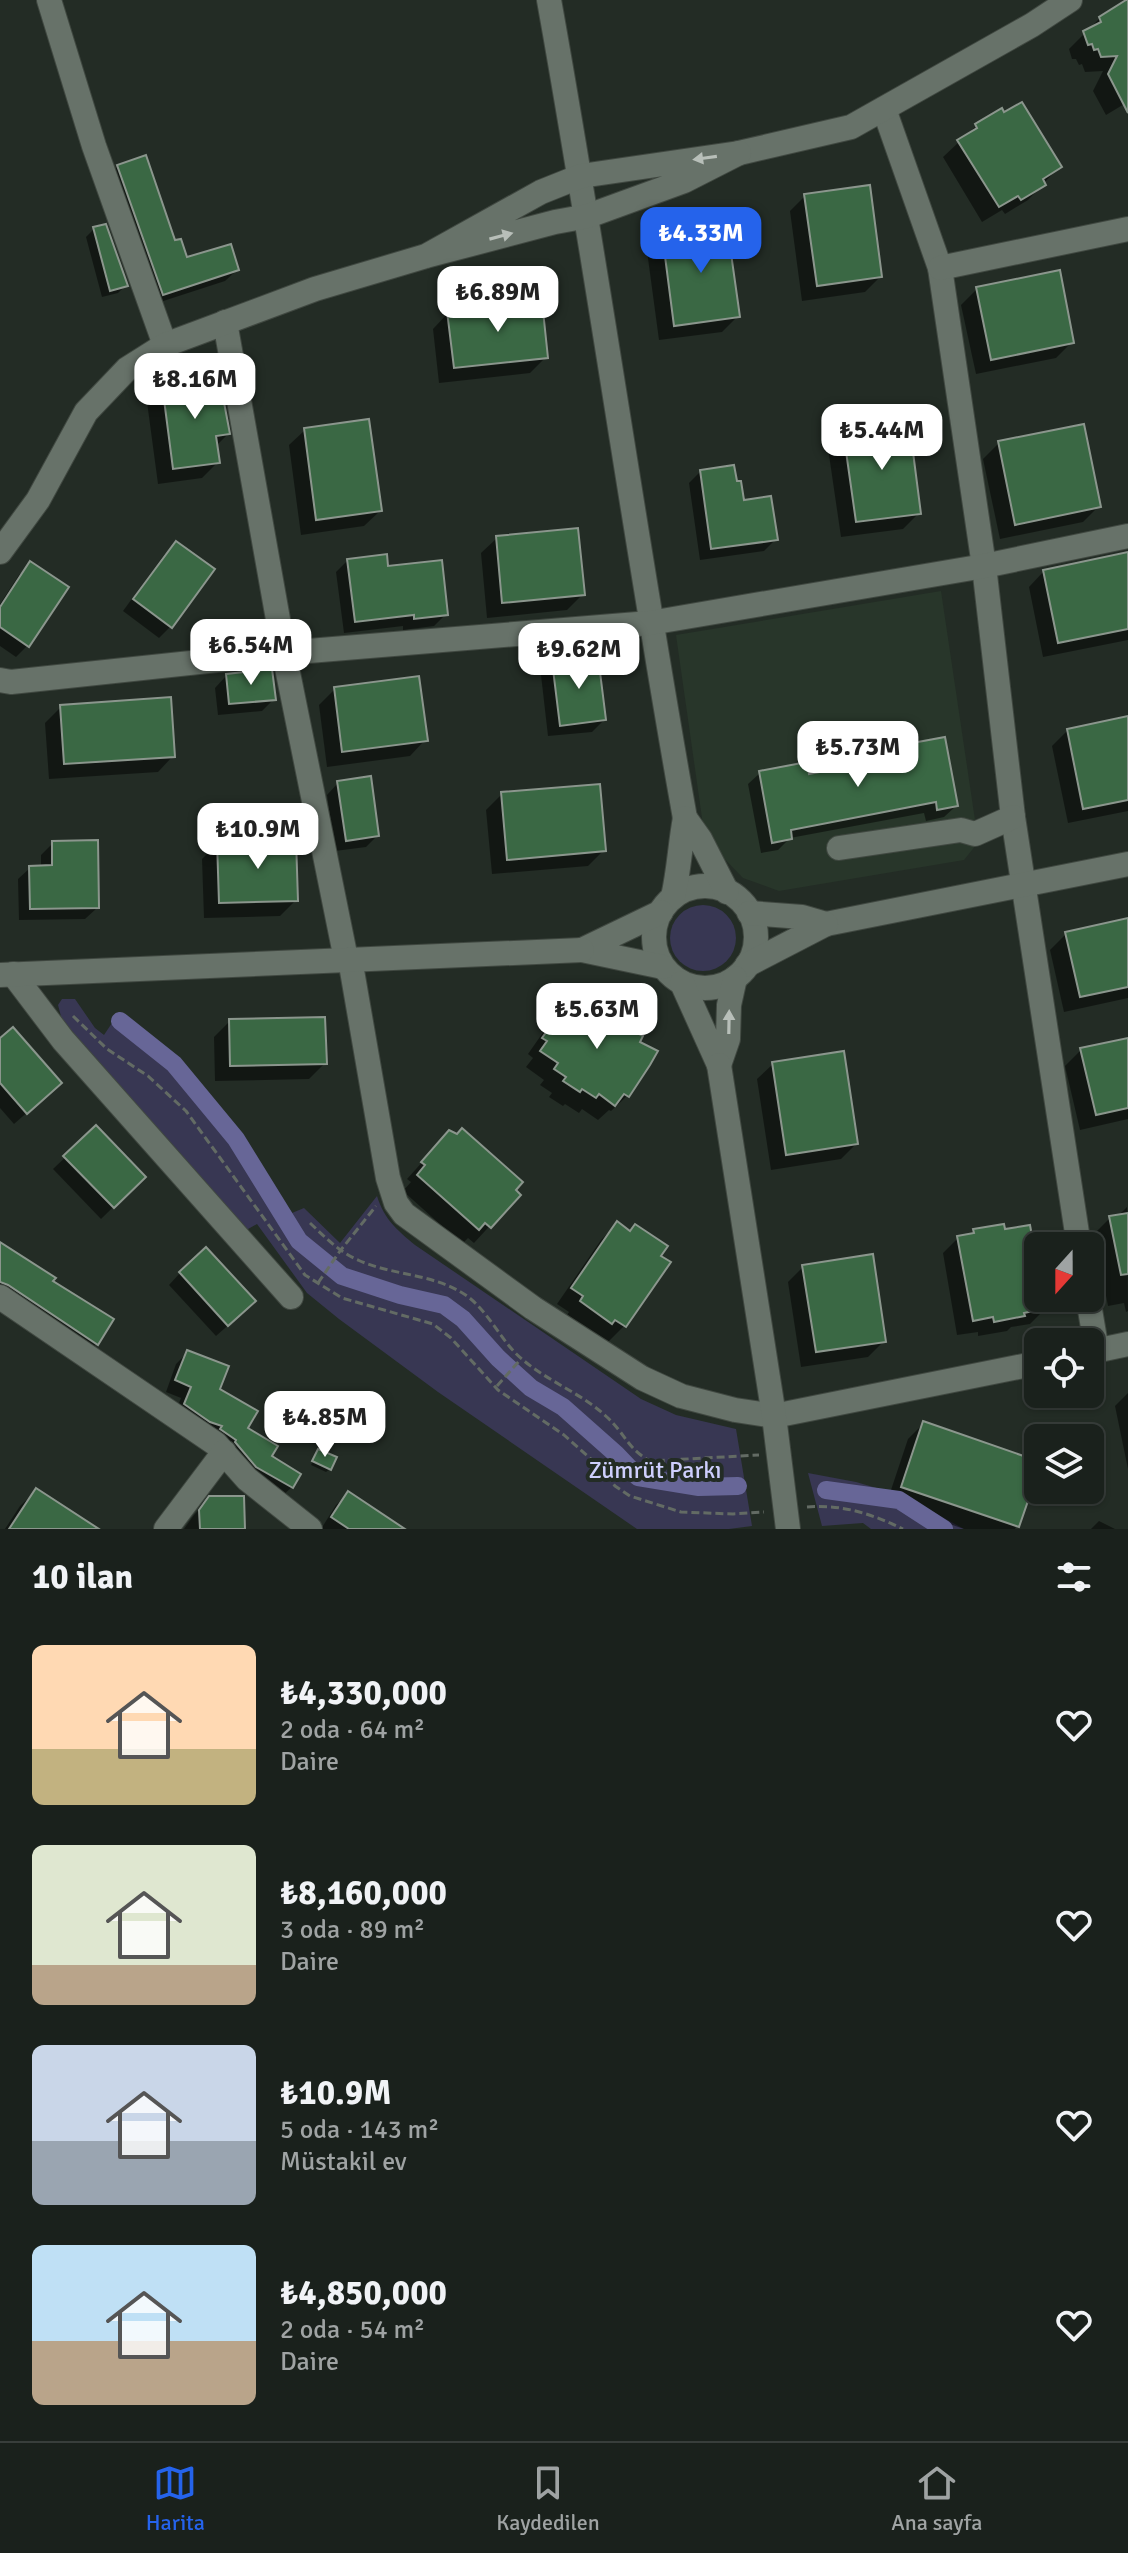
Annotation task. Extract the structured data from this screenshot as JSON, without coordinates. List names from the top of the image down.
{
  "parks": ["Zümrüt Parkı"],
  "north": "bottom",
  "page": {
    "price": [
      "₺4.33M",
      "₺6.89M",
      "₺8.16M",
      "₺5.44M",
      "₺6.54M",
      "₺9.62M",
      "₺5.73M",
      "₺10.9M",
      "₺5.63M",
      "₺4.85M"
    ],
    "heading": "10 ilan",
    "list": [
      {
        "name": "₺4,330,000",
        "note": "2 oda · 64 m² · Daire"
      },
      {
        "name": "₺8,160,000",
        "note": "3 oda · 89 m² · Daire"
      },
      {
        "name": "₺10.9M",
        "note": "5 oda · 143 m² · Müstakil ev"
      },
      {
        "name": "₺4,850,000",
        "note": "2 oda · 54 m² · Daire"
      }
    ],
    "tabs": ["Harita", "Kaydedilen", "Ana sayfa"]
  }
}
